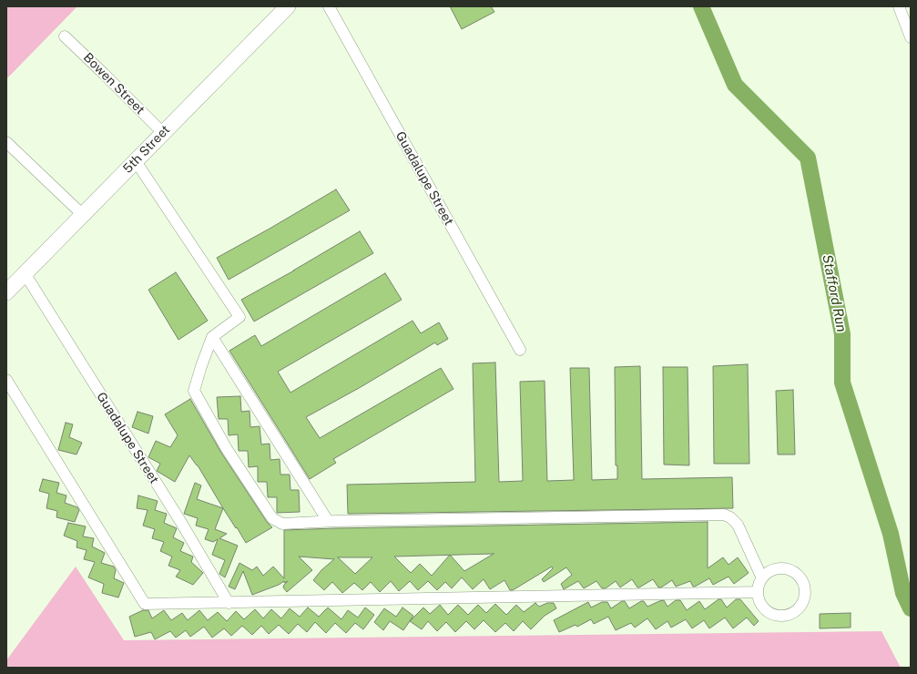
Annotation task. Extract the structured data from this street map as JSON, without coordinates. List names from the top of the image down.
{
  "streets": {
    "main road": ["5th Street"],
    "street": ["Bowen Street", "Guadalupe Street"]
  },
  "crossings": [
    ["Bowen Street", "5th Street"],
    ["5th Street", "Guadalupe Street"]
  ],
  "water": ["Stafford Run"]
}
